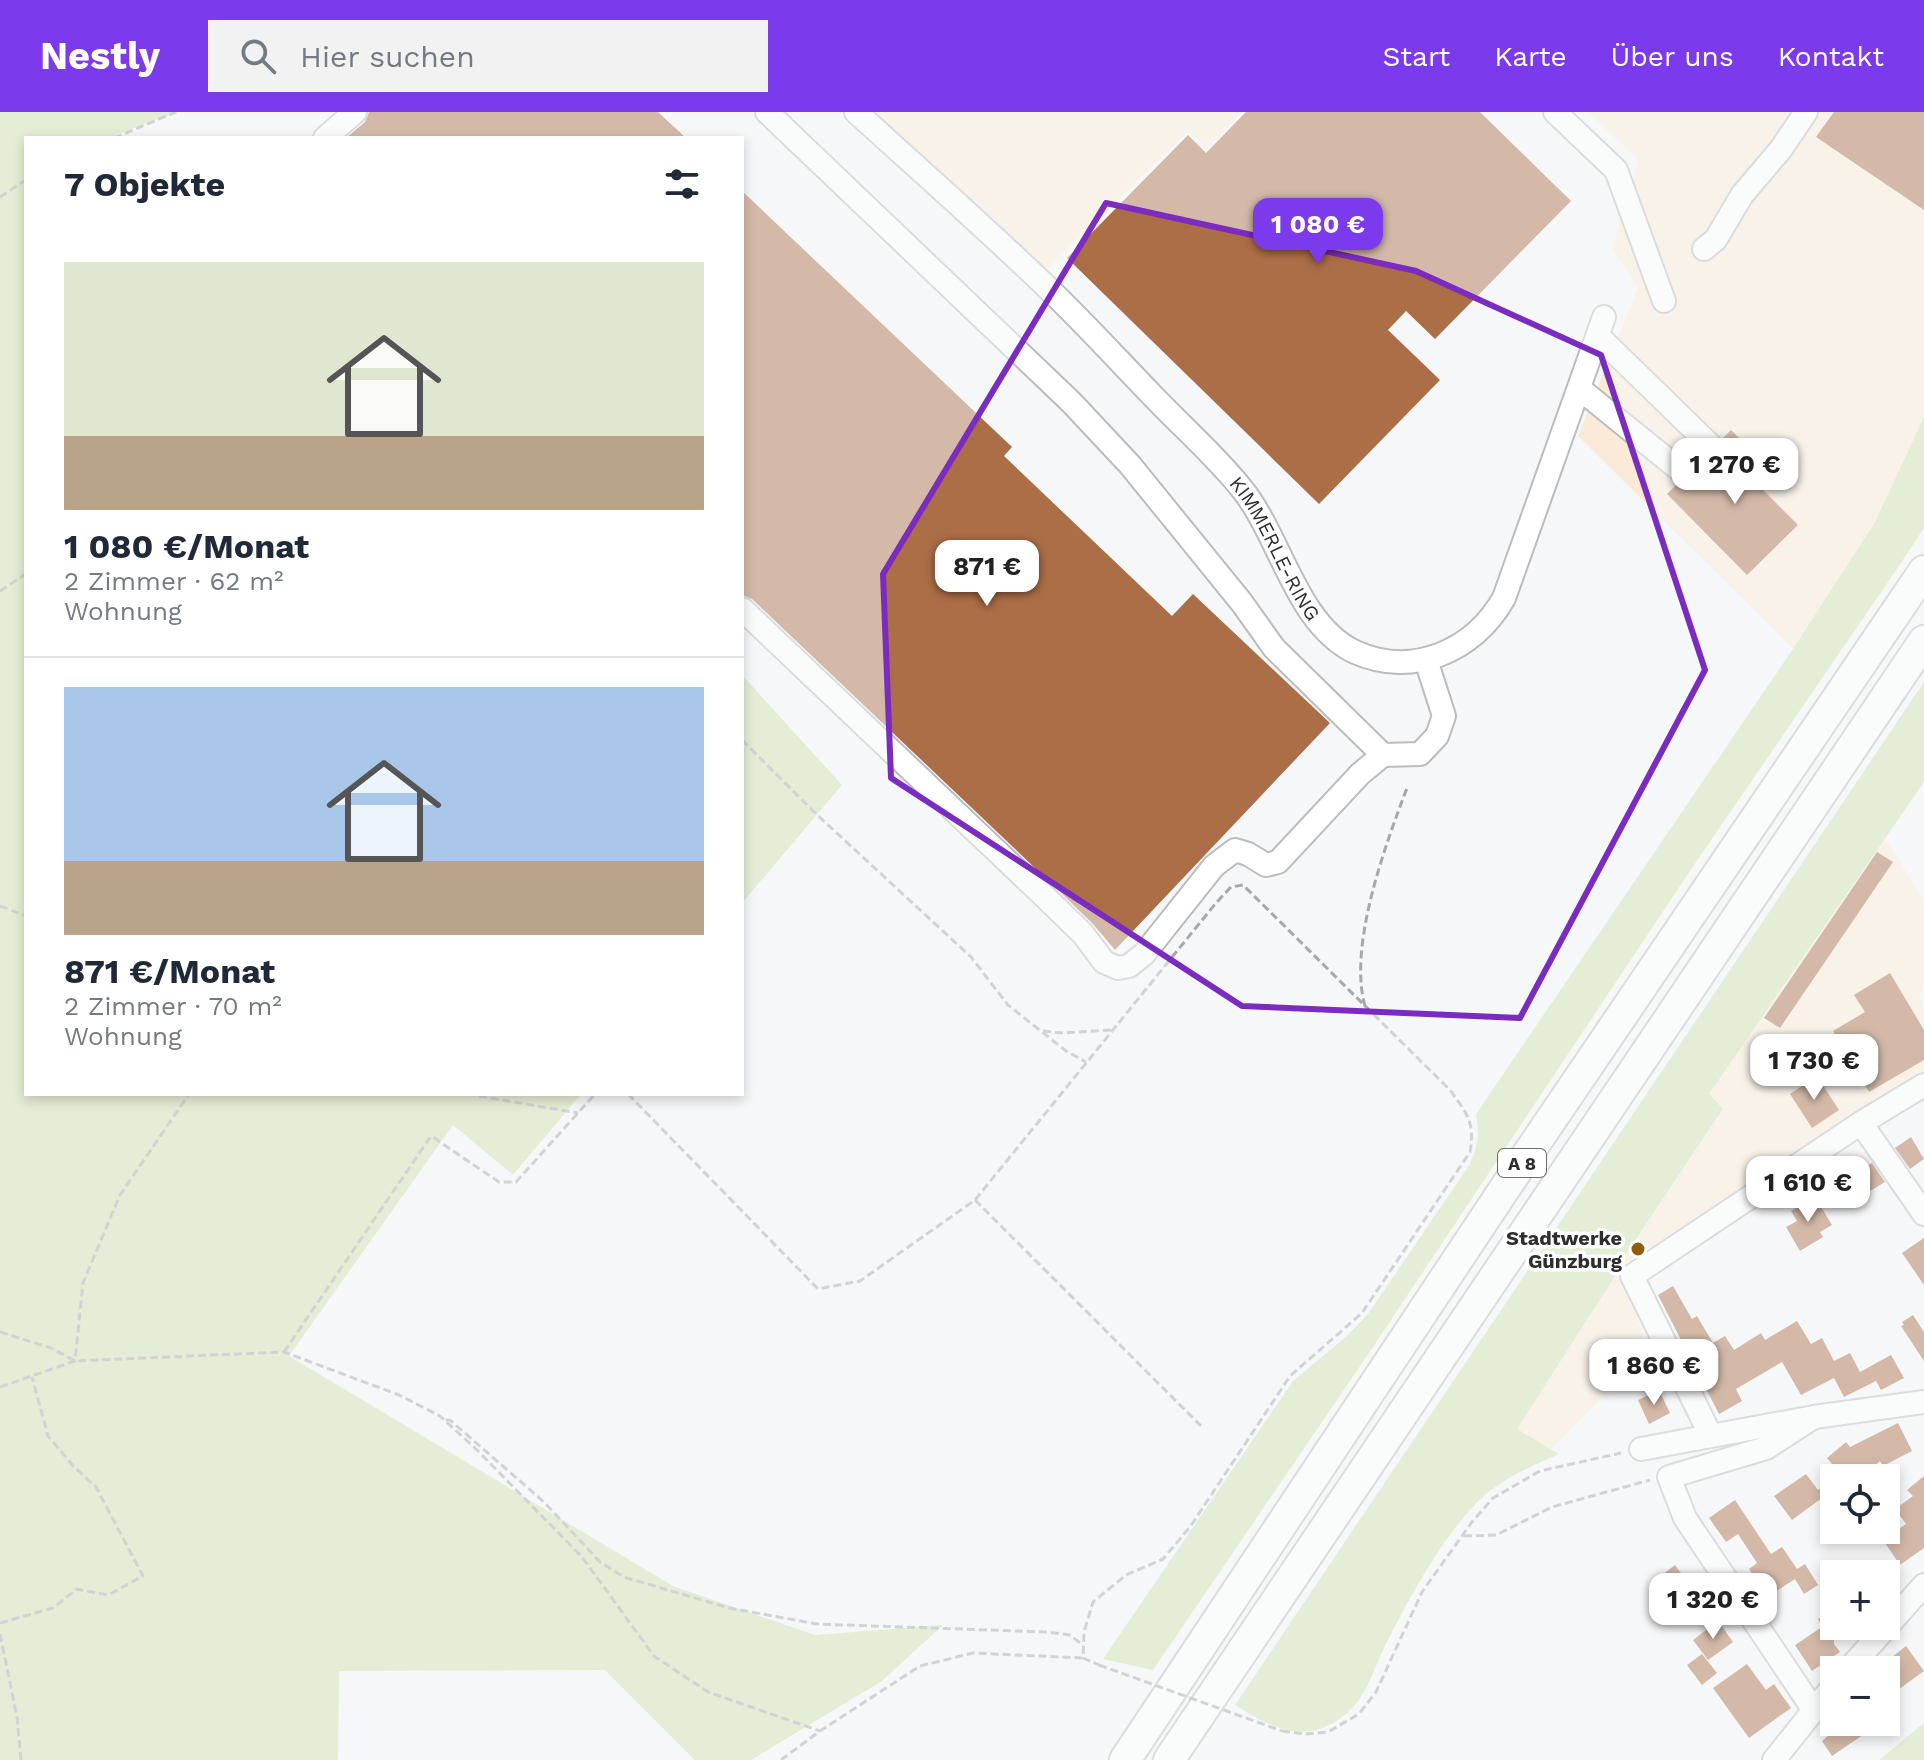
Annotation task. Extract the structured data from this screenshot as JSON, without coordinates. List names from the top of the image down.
{
  "streets": {
    "highway": ["A 8"],
    "street": ["KIMMERLE-RING"]
  },
  "places": ["Stadtwerke Günzburg"],
  "page": {
    "header": "Nestly",
    "search": "Hier suchen",
    "nav": [
      "Start",
      "Karte",
      "Über uns",
      "Kontakt"
    ],
    "heading": "7 Objekte",
    "price": [
      "1 080 €",
      "1 270 €",
      "871 €",
      "1 730 €",
      "1 610 €",
      "1 860 €",
      "1 320 €"
    ],
    "list": [
      {
        "name": "1 080 €/Monat",
        "note": "2 Zimmer · 62 m² · Wohnung"
      },
      {
        "name": "871 €/Monat",
        "note": "2 Zimmer · 70 m² · Wohnung"
      }
    ],
    "map_buttons": ["+", "−"]
  }
}
